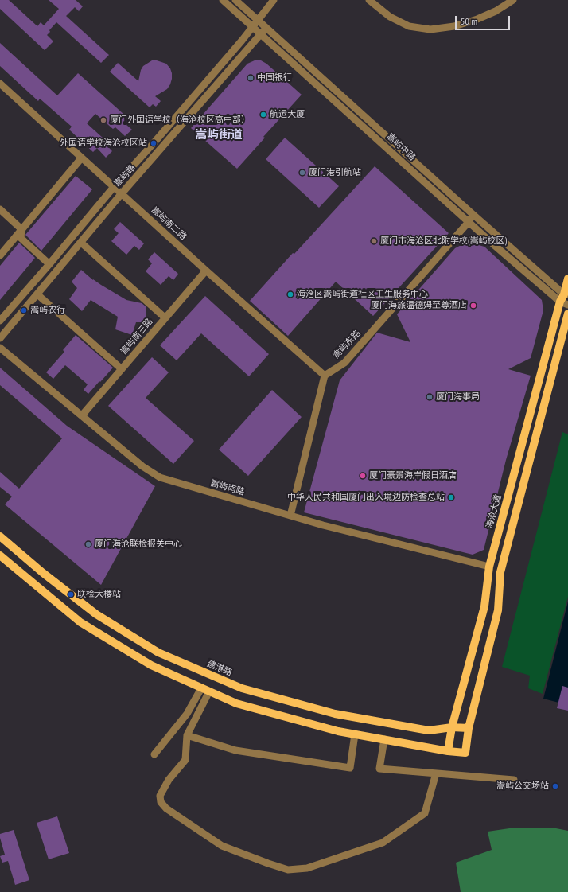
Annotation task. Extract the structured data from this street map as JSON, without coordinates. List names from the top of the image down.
{
  "streets": {
    "main road": ["海沧大道", "建港路"],
    "street": [
      "嵩屿中路",
      "嵩屿路",
      "嵩屿南二路",
      "嵩屿南三路",
      "嵩屿东路",
      "嵩屿南路"
    ]
  },
  "crossings": [
    ["嵩屿中路", "嵩屿路"],
    ["嵩屿中路", "嵩屿东路"],
    ["嵩屿中路", "海沧大道"],
    ["嵩屿路", "嵩屿南二路"],
    ["嵩屿南二路", "嵩屿南三路"],
    ["嵩屿南二路", "嵩屿东路"],
    ["嵩屿南三路", "嵩屿南路"],
    ["嵩屿南路", "海沧大道"],
    ["海沧大道", "建港路"]
  ],
  "districts": ["嵩屿街道"],
  "places": [
    "中国银行",
    "航运大厦",
    "厦门外国语学校（海沧校区高中部）",
    "外国语学校海沧校区站",
    "厦门港引航站",
    "厦门市海沧区北附学校(嵩屿校区)",
    "海沧区嵩屿街道社区卫生服务中心",
    "厦门海旅温德姆至尊酒店",
    "嵩屿农行",
    "厦门海事局",
    "厦门豪景海岸假日酒店",
    "中华人民共和国厦门出入境边防检查总站",
    "厦门海沧联检报关中心",
    "联检大楼站",
    "嵩屿公交场站"
  ],
  "scale_bar": "50 m"
}
